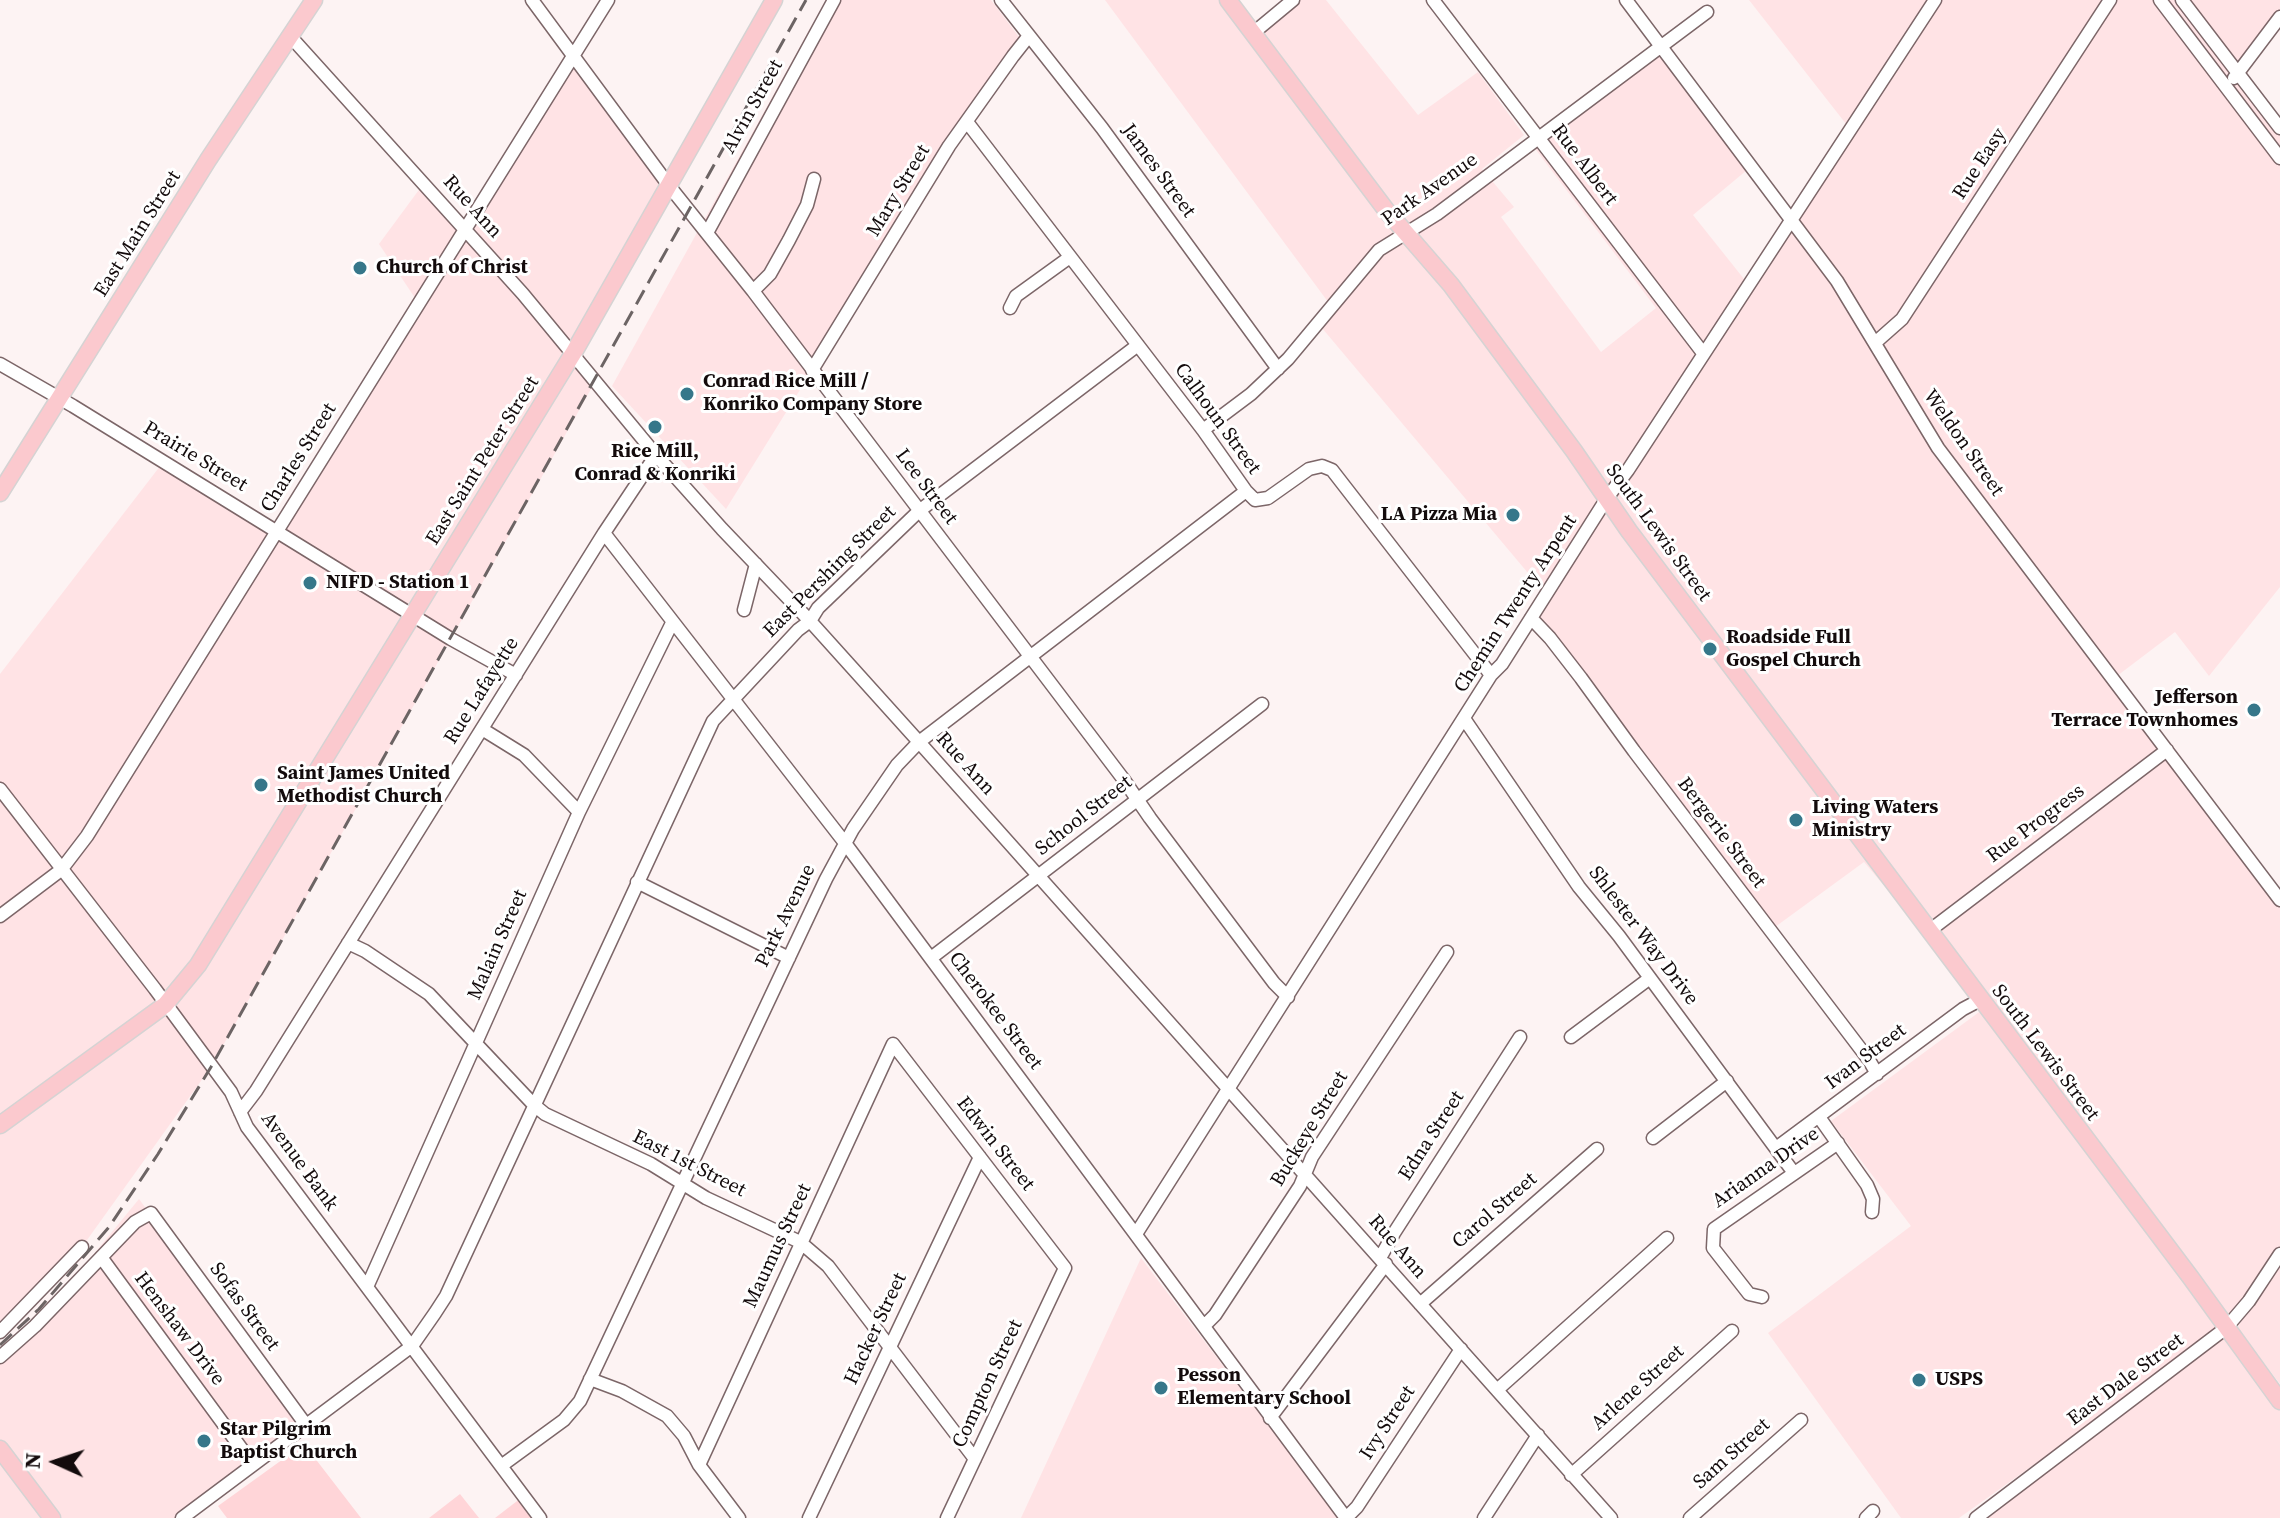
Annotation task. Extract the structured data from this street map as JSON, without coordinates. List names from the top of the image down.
{
  "streets": {
    "main road": ["East Main Street", "East Saint Peter Street", "South Lewis Street"],
    "street": [
      "Alvin Street",
      "Rue Easy",
      "Rue Albert",
      "James Street",
      "Park Avenue",
      "Mary Street",
      "Rue Ann",
      "Calhoun Street",
      "Weldon Street",
      "Prairie Street",
      "Charles Street",
      "Lee Street",
      "East Pershing Street",
      "Chemin Twenty Arpent",
      "Rue Lafayette",
      "School Street",
      "Rue Progress",
      "Bergerie Street",
      "Shlester Way Drive",
      "Malain Street",
      "Cherokee Street",
      "Ivan Street",
      "Buckeye Street",
      "Edna Street",
      "Edwin Street",
      "Avenue Bank",
      "East 1st Street",
      "Arianna Drive",
      "Carol Street",
      "Maumus Street",
      "Sofas Street",
      "Henshaw Drive",
      "Hacker Street",
      "East Dale Street",
      "Compton Street",
      "Arlene Street",
      "Ivy Street",
      "Sam Street"
    ]
  },
  "crossings": [
    ["Alvin Street", "Lee Street"],
    ["Rue Easy", "Weldon Street"],
    ["Rue Albert", "Park Avenue"],
    ["Rue Albert", "Chemin Twenty Arpent"],
    ["James Street", "Park Avenue"],
    ["James Street", "Mary Street"],
    ["Park Avenue", "Rue Ann"],
    ["Park Avenue", "Calhoun Street"],
    ["Park Avenue", "Weldon Street"],
    ["Park Avenue", "Lee Street"],
    ["Park Avenue", "South Lewis Street"],
    ["Park Avenue", "Cherokee Street"],
    ["Park Avenue", "Avenue Bank"],
    ["Park Avenue", "East 1st Street"],
    ["Mary Street", "Calhoun Street"],
    ["Mary Street", "Lee Street"],
    ["Rue Ann", "East Main Street"],
    ["Rue Ann", "Charles Street"],
    ["Rue Ann", "East Saint Peter Street"],
    ["Rue Ann", "East Pershing Street"],
    ["Rue Ann", "Chemin Twenty Arpent"],
    ["Rue Ann", "Rue Lafayette"],
    ["Rue Ann", "School Street"],
    ["Rue Ann", "Buckeye Street"],
    ["Rue Ann", "Edna Street"],
    ["Rue Ann", "Carol Street"],
    ["Rue Ann", "Arlene Street"],
    ["Rue Ann", "Ivy Street"],
    ["East Main Street", "Prairie Street"],
    ["Calhoun Street", "East Pershing Street"],
    ["Calhoun Street", "Chemin Twenty Arpent"],
    ["Weldon Street", "Chemin Twenty Arpent"],
    ["Weldon Street", "Rue Progress"],
    ["Prairie Street", "Charles Street"],
    ["Prairie Street", "East Saint Peter Street"],
    ["Prairie Street", "Rue Lafayette"],
    ["Charles Street", "Lee Street"],
    ["Charles Street", "Avenue Bank"],
    ["East Saint Peter Street", "Lee Street"],
    ["East Saint Peter Street", "Avenue Bank"],
    ["Lee Street", "East Pershing Street"],
    ["Lee Street", "Chemin Twenty Arpent"],
    ["Lee Street", "School Street"],
    ["South Lewis Street", "Chemin Twenty Arpent"],
    ["South Lewis Street", "Rue Progress"],
    ["South Lewis Street", "Ivan Street"],
    ["South Lewis Street", "East Dale Street"],
    ["East Pershing Street", "Cherokee Street"],
    ["East Pershing Street", "Avenue Bank"],
    ["East Pershing Street", "East 1st Street"],
    ["East Pershing Street", "Sofas Street"],
    ["East Pershing Street", "Henshaw Drive"],
    ["Chemin Twenty Arpent", "Bergerie Street"],
    ["Chemin Twenty Arpent", "Shlester Way Drive"],
    ["Chemin Twenty Arpent", "Cherokee Street"],
    ["Rue Lafayette", "Cherokee Street"],
    ["Rue Lafayette", "Avenue Bank"],
    ["Rue Lafayette", "East 1st Street"],
    ["School Street", "Cherokee Street"],
    ["Bergerie Street", "Ivan Street"],
    ["Shlester Way Drive", "Ivan Street"],
    ["Shlester Way Drive", "Arianna Drive"],
    ["Malain Street", "Cherokee Street"],
    ["Malain Street", "Avenue Bank"],
    ["Malain Street", "East 1st Street"],
    ["Cherokee Street", "Buckeye Street"],
    ["Cherokee Street", "Edna Street"],
    ["Cherokee Street", "Ivy Street"],
    ["Edwin Street", "Maumus Street"],
    ["Edwin Street", "Hacker Street"],
    ["Edwin Street", "Compton Street"],
    ["East 1st Street", "Maumus Street"],
    ["East 1st Street", "Hacker Street"],
    ["East 1st Street", "Compton Street"],
    ["Sofas Street", "Henshaw Drive"]
  ],
  "places": [
    "Church of Christ",
    "Conrad Rice Mill / Konriko Company Store",
    "Rice Mill, Conrad & Konriki",
    "LA Pizza Mia",
    "NIFD - Station 1",
    "Roadside Full Gospel Church",
    "Jefferson Terrace Townhomes",
    "Saint James United Methodist Church",
    "Living Waters Ministry",
    "USPS",
    "Pesson Elementary School",
    "Star Pilgrim Baptist Church"
  ],
  "north": "left"
}
